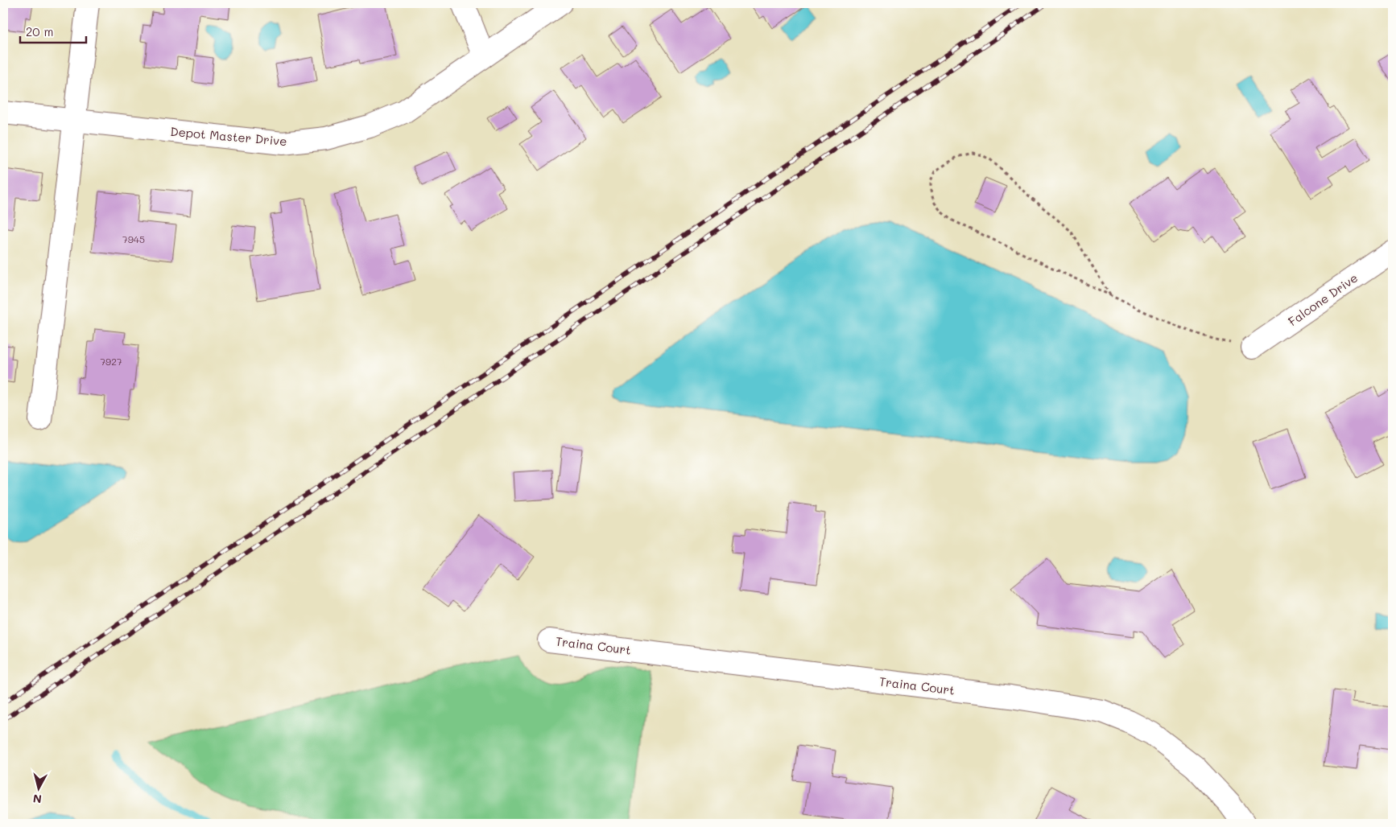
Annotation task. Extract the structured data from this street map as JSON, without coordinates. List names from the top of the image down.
{
  "streets": {
    "street": ["Depot Master Drive", "Falcone Drive", "Traina Court"]
  },
  "house_numbers": ["7945", "7927"],
  "scale_bar": "20 m",
  "north": "bottom"
}
